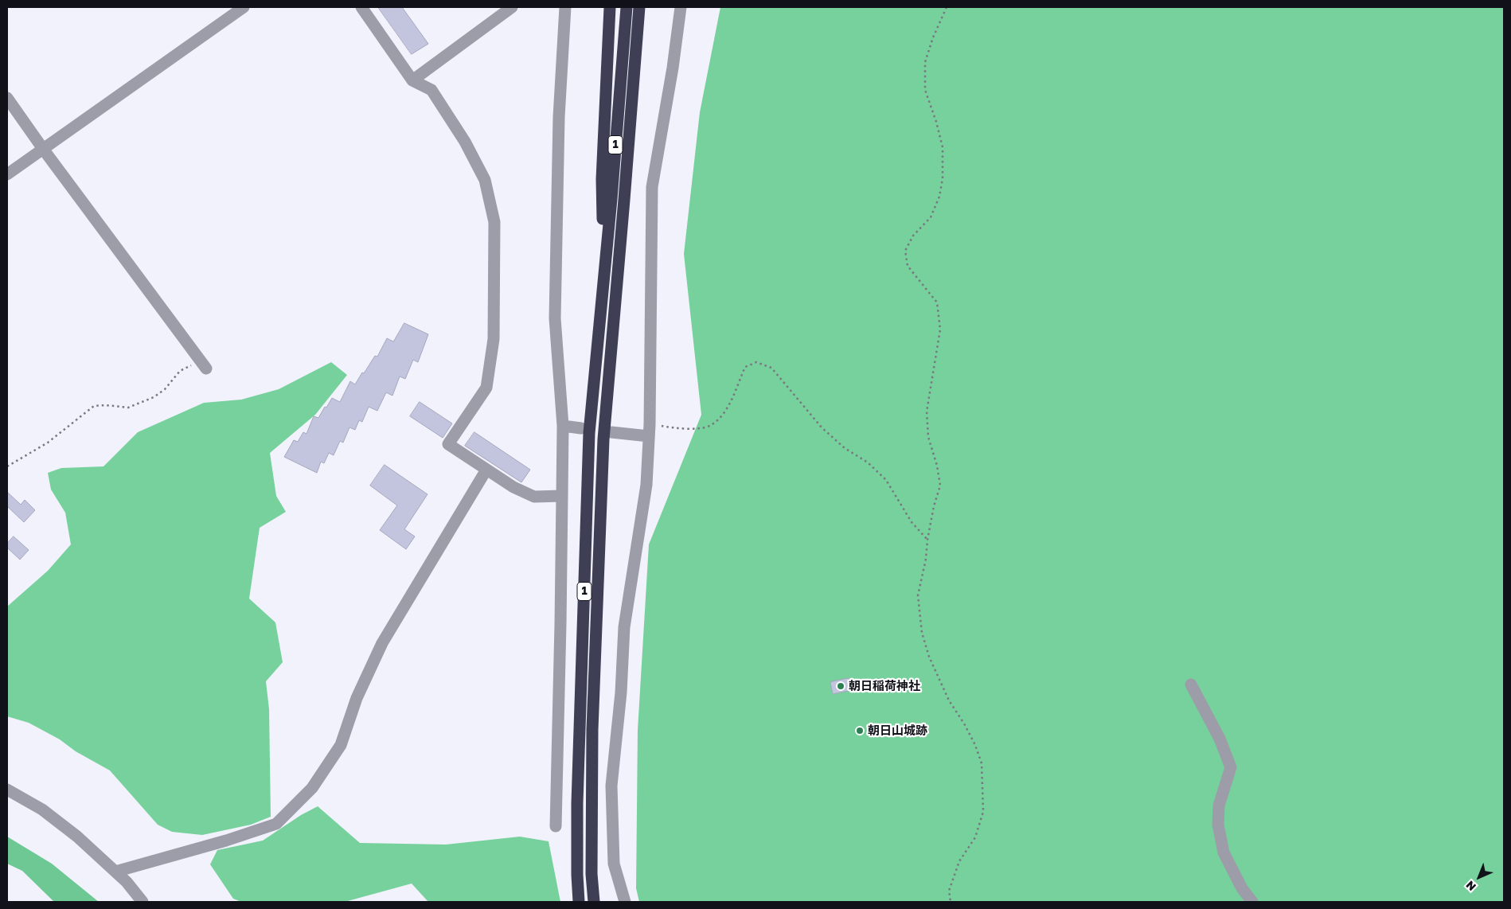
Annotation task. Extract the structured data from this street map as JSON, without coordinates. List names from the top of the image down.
{
  "streets": {
    "highway": ["1"]
  },
  "places": ["朝日稲荷神社", "朝日山城跡"],
  "north": "bottom left"
}
